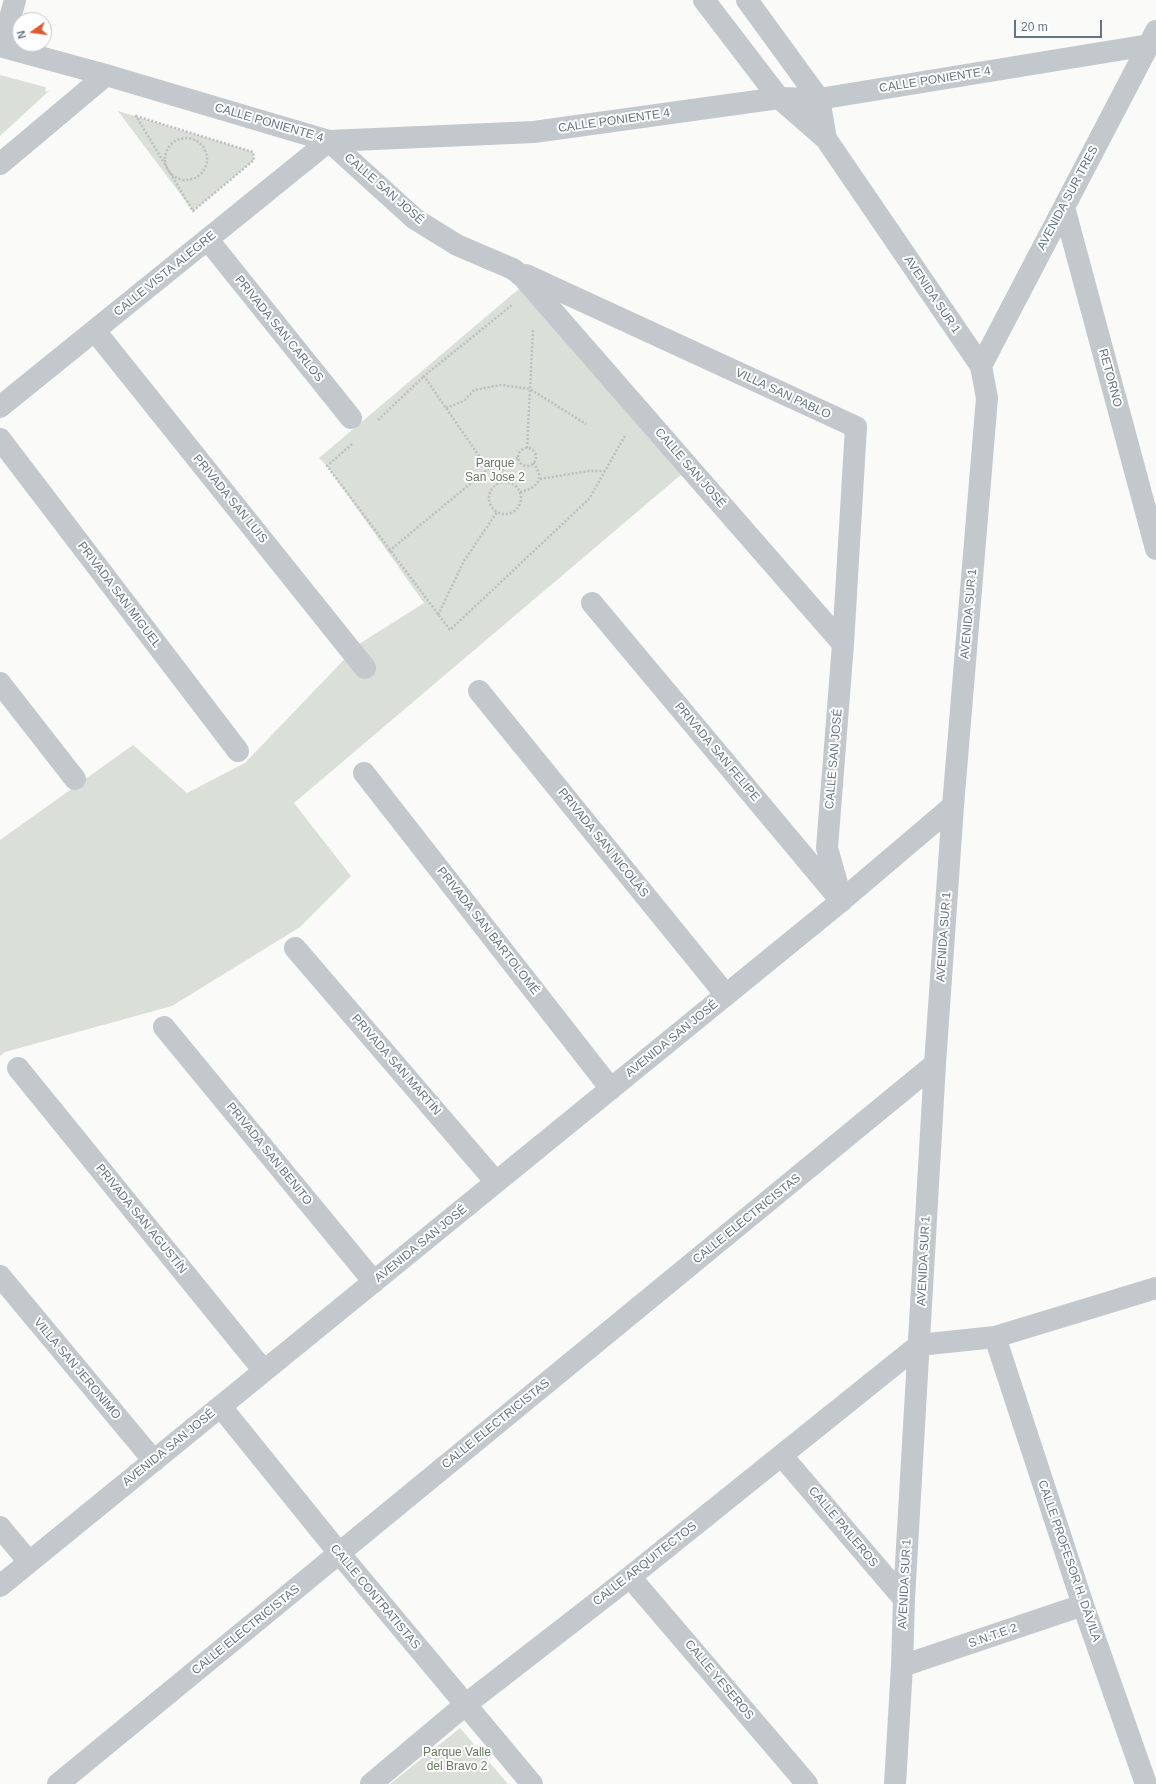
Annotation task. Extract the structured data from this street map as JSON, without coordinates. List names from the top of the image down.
{
  "streets": {
    "street": [
      "CALLE PONIENTE 4",
      "CALLE SAN JOSÉ",
      "AVENIDA SUR TRES",
      "CALLE VISTA ALEGRE",
      "AVENIDA SUR 1",
      "PRIVADA SAN CARLOS",
      "RETORNO",
      "VILLA SAN PABLO",
      "PRIVADA SAN LUIS",
      "PRIVADA SAN MIGUEL",
      "PRIVADA SAN FELIPE",
      "PRIVADA SAN NICOLÁS",
      "PRIVADA SAN BARTOLOMÉ",
      "AVENIDA SAN JOSÉ",
      "PRIVADA SAN MARTÍN",
      "PRIVADA SAN BENITO",
      "PRIVADA SAN AGUSTÍN",
      "CALLE ELECTRICISTAS",
      "VILLA SAN JERONIMO",
      "CALLE PAILEROS",
      "CALLE PROFESOR H. DÁVILA",
      "CALLE ARQUITECTOS",
      "CALLE CONTRATISTAS",
      "S.N.T.E 2",
      "CALLE YESEROS"
    ]
  },
  "crossings": [
    ["CALLE PONIENTE 4", "CALLE SAN JOSÉ"],
    ["CALLE PONIENTE 4", "AVENIDA SUR TRES"],
    ["CALLE PONIENTE 4", "CALLE VISTA ALEGRE"],
    ["CALLE PONIENTE 4", "AVENIDA SUR 1"],
    ["CALLE SAN JOSÉ", "CALLE VISTA ALEGRE"],
    ["CALLE SAN JOSÉ", "VILLA SAN PABLO"],
    ["CALLE SAN JOSÉ", "PRIVADA SAN FELIPE"],
    ["CALLE SAN JOSÉ", "AVENIDA SAN JOSÉ"],
    ["AVENIDA SUR TRES", "AVENIDA SUR 1"],
    ["AVENIDA SUR TRES", "RETORNO"],
    ["CALLE VISTA ALEGRE", "PRIVADA SAN CARLOS"],
    ["CALLE VISTA ALEGRE", "PRIVADA SAN LUIS"],
    ["AVENIDA SUR 1", "AVENIDA SAN JOSÉ"],
    ["AVENIDA SUR 1", "CALLE ELECTRICISTAS"],
    ["AVENIDA SUR 1", "CALLE PAILEROS"],
    ["AVENIDA SUR 1", "CALLE ARQUITECTOS"],
    ["AVENIDA SUR 1", "S.N.T.E 2"],
    ["PRIVADA SAN FELIPE", "AVENIDA SAN JOSÉ"],
    ["PRIVADA SAN NICOLÁS", "AVENIDA SAN JOSÉ"],
    ["PRIVADA SAN BARTOLOMÉ", "AVENIDA SAN JOSÉ"],
    ["AVENIDA SAN JOSÉ", "PRIVADA SAN MARTÍN"],
    ["AVENIDA SAN JOSÉ", "PRIVADA SAN BENITO"],
    ["AVENIDA SAN JOSÉ", "PRIVADA SAN AGUSTÍN"],
    ["AVENIDA SAN JOSÉ", "VILLA SAN JERONIMO"],
    ["AVENIDA SAN JOSÉ", "CALLE CONTRATISTAS"],
    ["CALLE ELECTRICISTAS", "CALLE CONTRATISTAS"],
    ["CALLE PAILEROS", "CALLE ARQUITECTOS"],
    ["CALLE PROFESOR H. DÁVILA", "S.N.T.E 2"],
    ["CALLE ARQUITECTOS", "CALLE CONTRATISTAS"],
    ["CALLE ARQUITECTOS", "CALLE YESEROS"]
  ],
  "parks": ["Parque San Jose 2", "Parque Valle del Bravo 2"],
  "scale_bar": "20 m",
  "north": "left"
}
